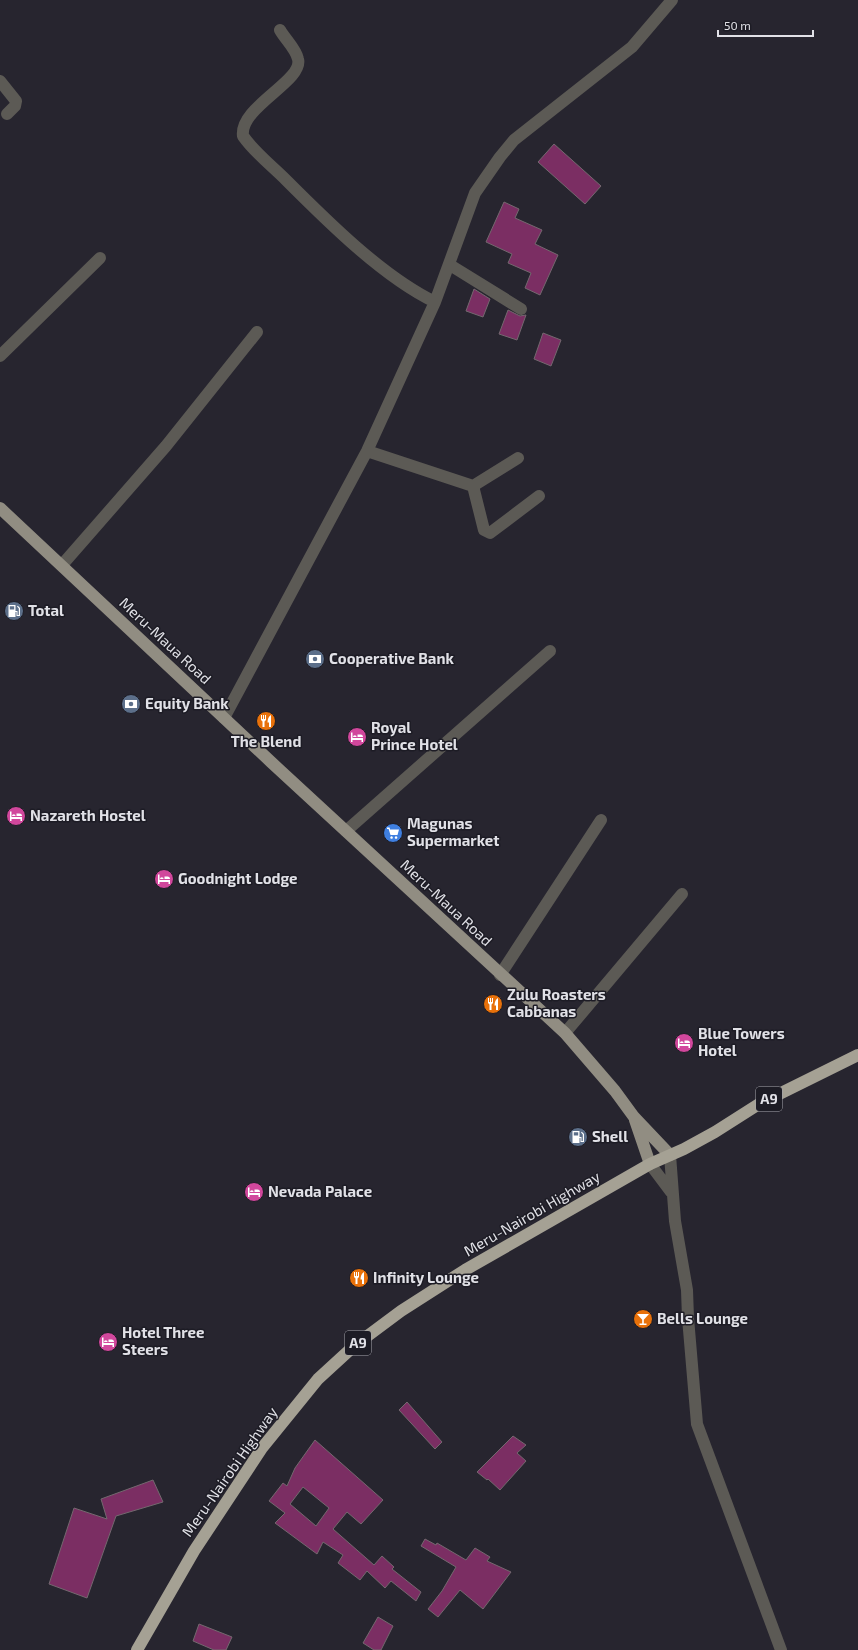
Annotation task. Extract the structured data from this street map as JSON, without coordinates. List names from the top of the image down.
{
  "streets": {
    "highway": ["A9", "Meru-Nairobi Highway"],
    "main road": ["Meru-Maua Road"]
  },
  "crossings": [
    ["Meru-Maua Road", "Meru-Nairobi Highway"]
  ],
  "places": {
    "fuel station": ["Total", "Shell"],
    "bank": ["Cooperative Bank", "Equity Bank"],
    "restaurant": ["The Blend", "Zulu Roasters Cabbanas", "Infinity Lounge"],
    "hotel": [
      "Royal Prince Hotel",
      "Nazareth Hostel",
      "Goodnight Lodge",
      "Blue Towers Hotel",
      "Nevada Palace",
      "Hotel Three Steers"
    ],
    "supermarket": ["Magunas Supermarket"],
    "bar": ["Bells Lounge"]
  },
  "scale_bar": "50 m"
}
